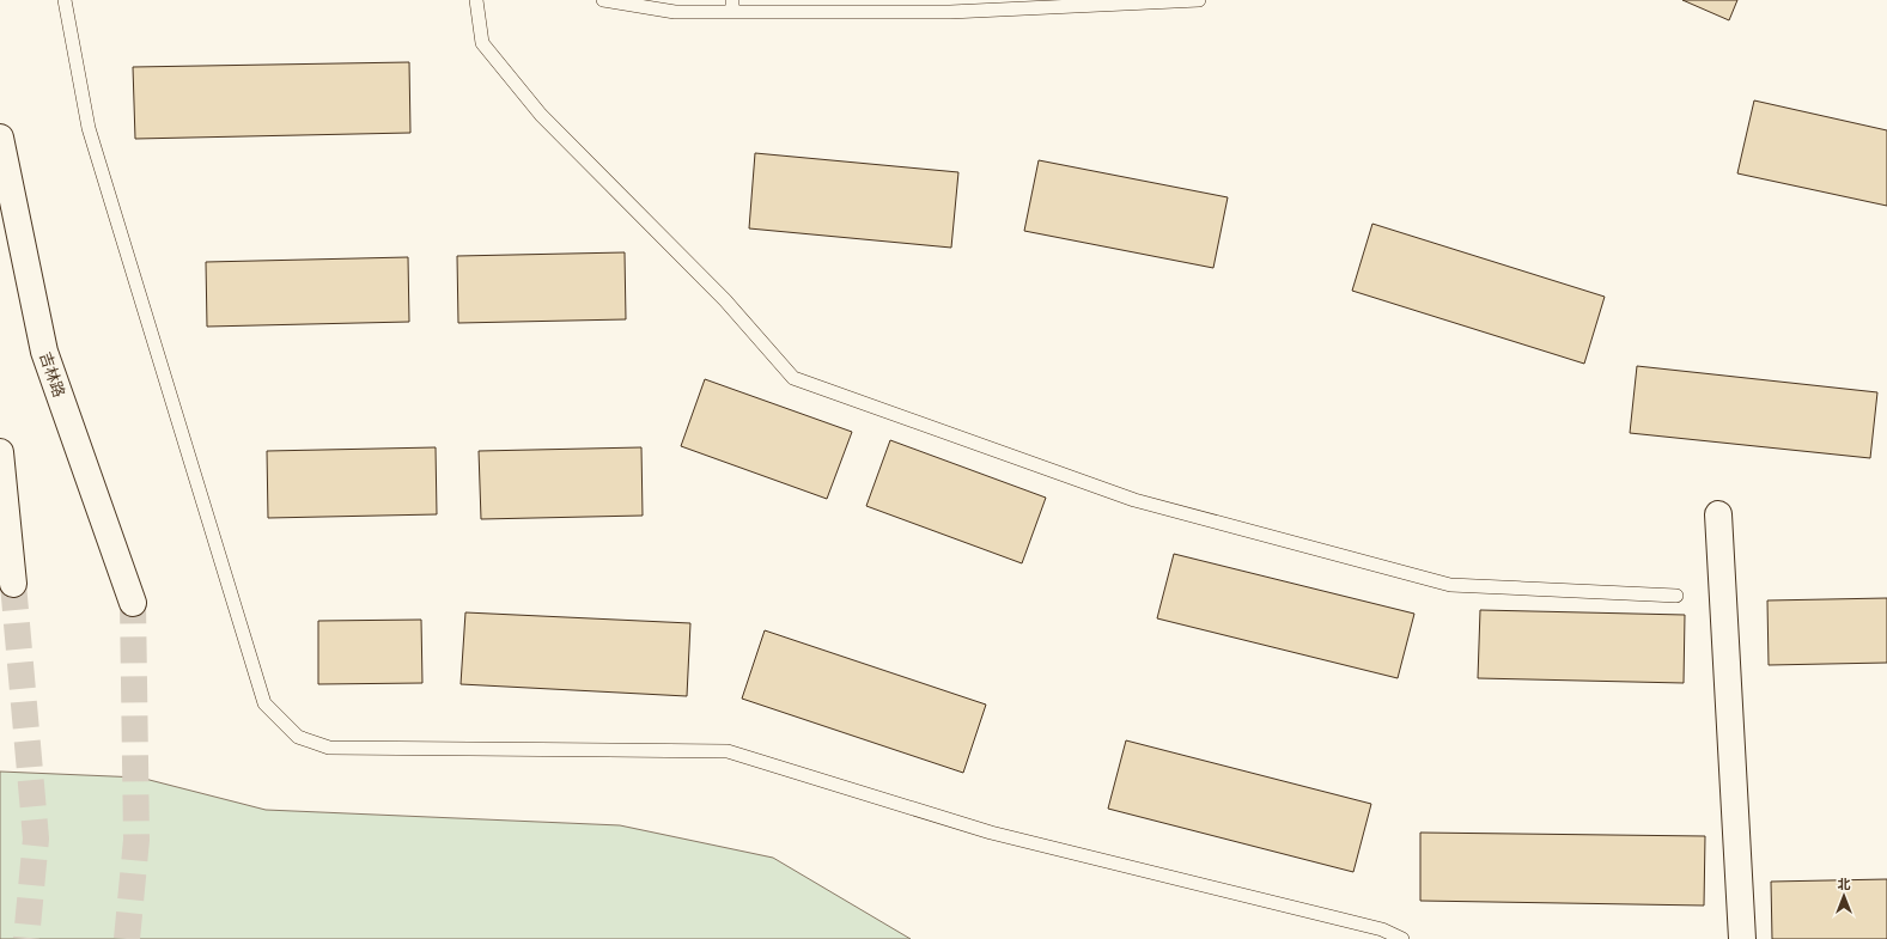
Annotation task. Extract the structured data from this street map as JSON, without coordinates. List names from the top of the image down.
{
  "streets": {
    "main road": ["吉林路"]
  },
  "north": "top"
}
